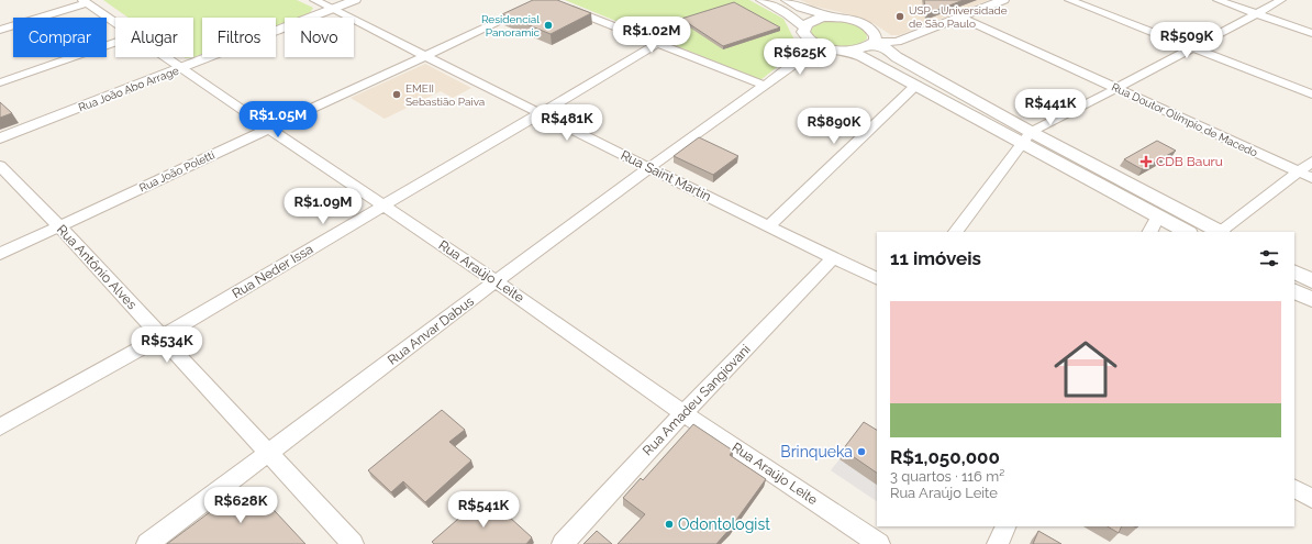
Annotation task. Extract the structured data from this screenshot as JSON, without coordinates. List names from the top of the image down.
{
  "streets": {
    "street": [
      "Rua João Abo Arrage",
      "Rua Doutor Olímpio de Macedo",
      "Rua João Poletti",
      "Rua Saint Martin",
      "Rua Antônio Alves",
      "Rua Neder Issa",
      "Rua Araújo Leite",
      "Rua Anvar Dabus",
      "Rua Amadeu Sangiovani"
    ]
  },
  "crossings": [
    ["Rua João Abo Arrage", "Rua Saint Martin"],
    ["Rua João Abo Arrage", "Rua Araújo Leite"],
    ["Rua João Poletti", "Rua Saint Martin"],
    ["Rua João Poletti", "Rua Antônio Alves"],
    ["Rua João Poletti", "Rua Araújo Leite"],
    ["Rua Saint Martin", "Rua Neder Issa"],
    ["Rua Saint Martin", "Rua Anvar Dabus"],
    ["Rua Saint Martin", "Rua Amadeu Sangiovani"],
    ["Rua Antônio Alves", "Rua Neder Issa"],
    ["Rua Antônio Alves", "Rua Anvar Dabus"],
    ["Rua Neder Issa", "Rua Araújo Leite"],
    ["Rua Araújo Leite", "Rua Anvar Dabus"],
    ["Rua Araújo Leite", "Rua Amadeu Sangiovani"]
  ],
  "places": {
    "other": [
      "USP - Universidade de São Paulo",
      "Residencial Panoramic",
      "EMEII Sebastião Paiva",
      "Brinqueka",
      "Odontologist"
    ],
    "health": ["CDB Bauru"]
  },
  "page": {
    "price": [
      "R$1.02M",
      "R$509K",
      "R$625K",
      "R$441K",
      "R$1.05M",
      "R$481K",
      "R$890K",
      "R$1.09M",
      "R$534K",
      "R$628K",
      "R$541K"
    ],
    "chip": [
      "Comprar",
      "Alugar",
      "Filtros",
      "Novo"
    ],
    "heading": "11 imóveis",
    "list": [
      {
        "name": "R$1,050,000",
        "note": "3 quartos · 116 m² · Rua Araújo Leite"
      }
    ]
  }
}
